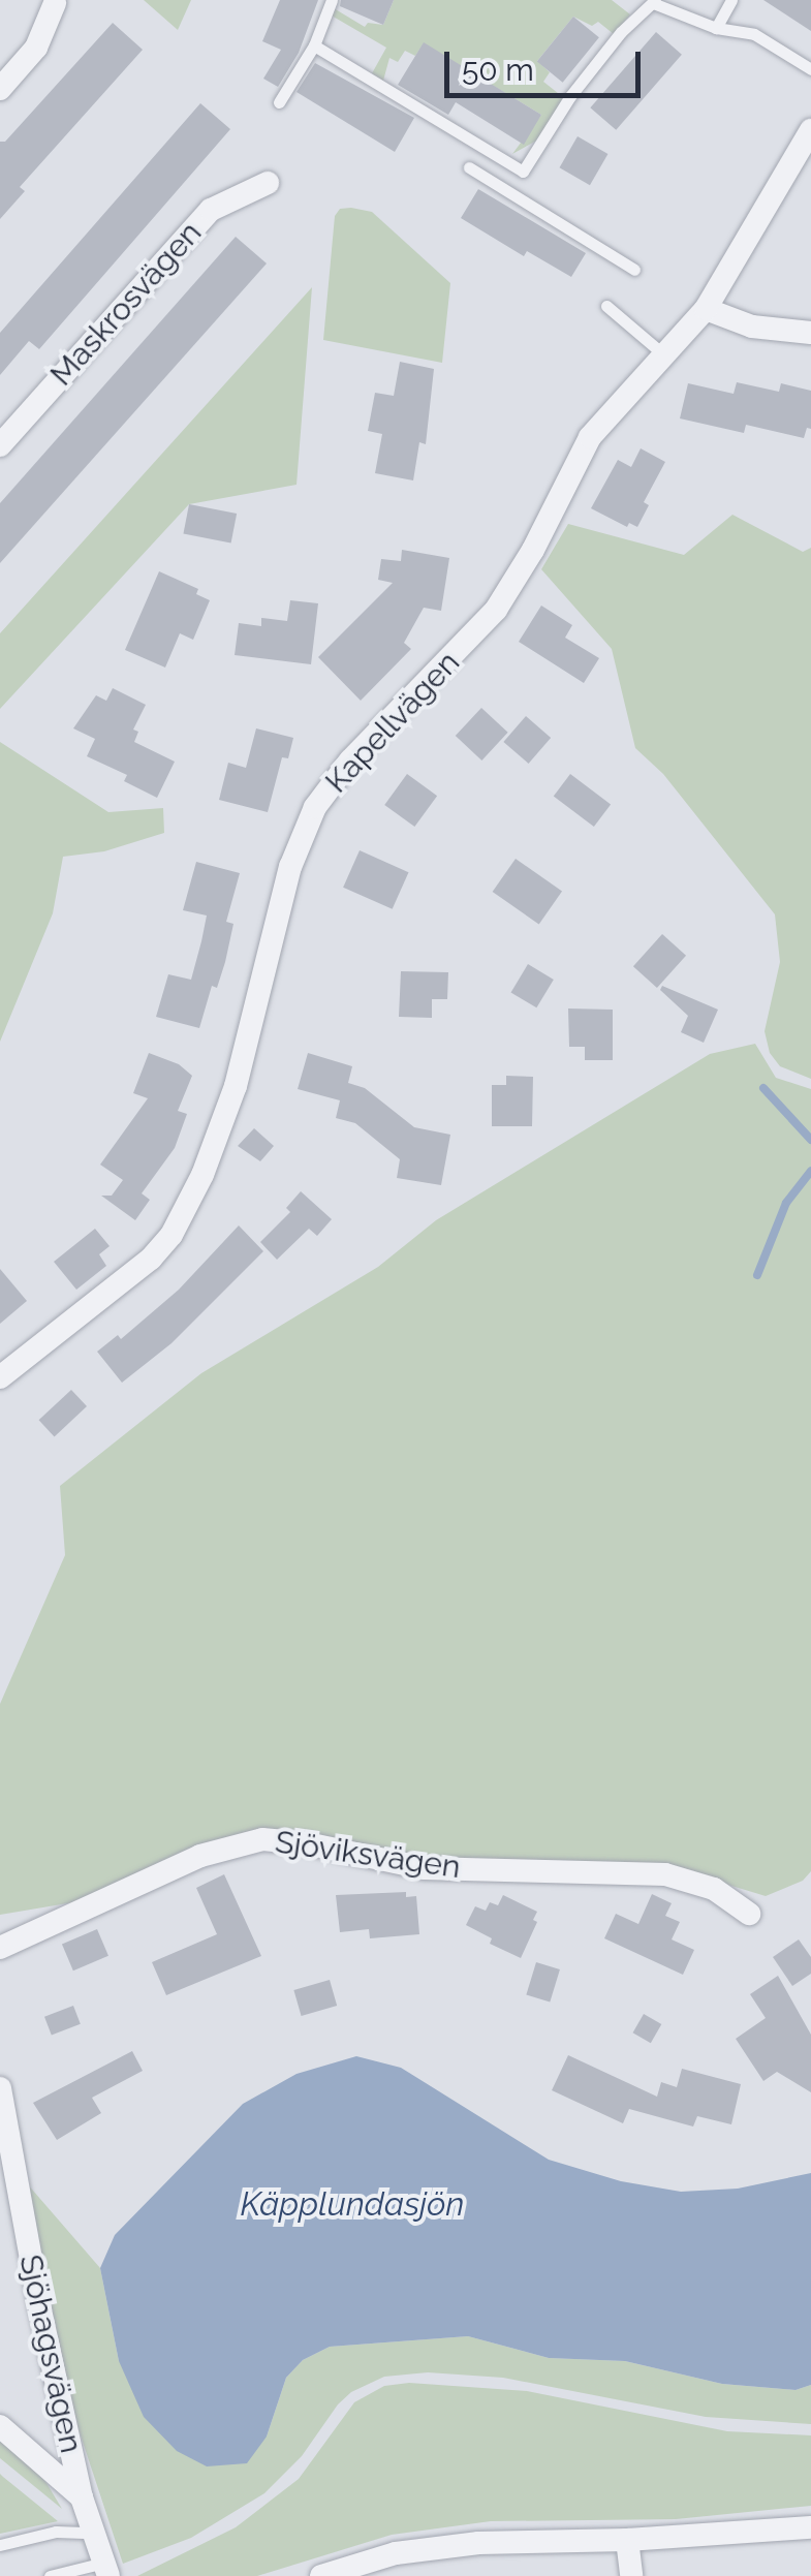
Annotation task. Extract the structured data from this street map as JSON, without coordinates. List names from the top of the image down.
{
  "streets": {
    "street": [
      "Maskrosvägen",
      "Kapellvägen",
      "Sjöviksvägen",
      "Sjöhagsvägen"
    ]
  },
  "water": ["Käpplundasjön"],
  "scale_bar": "50 m"
}
